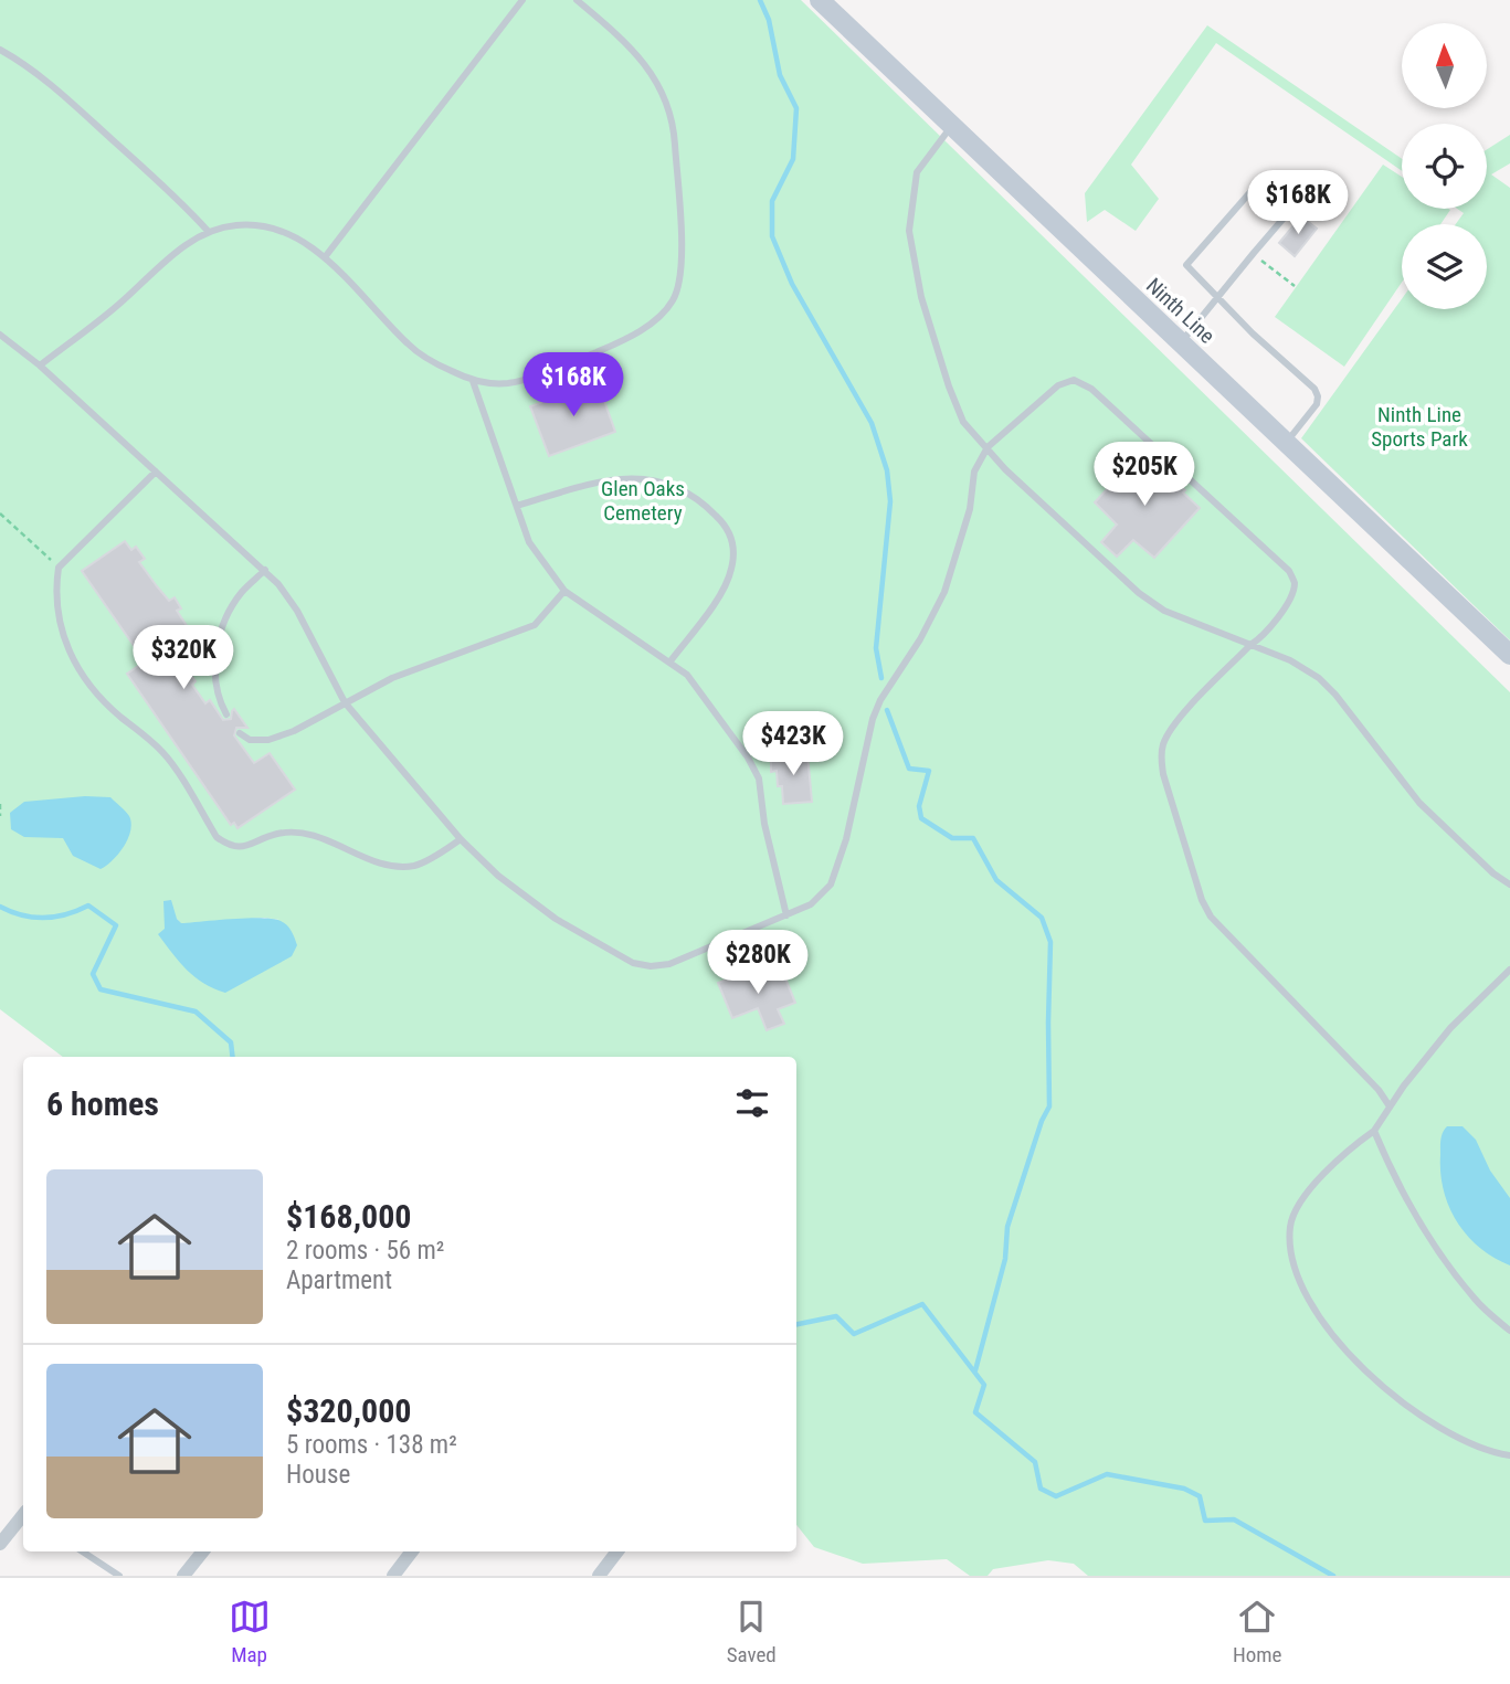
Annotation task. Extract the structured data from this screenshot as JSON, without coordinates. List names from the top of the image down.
{
  "streets": {
    "main road": ["Ninth Line"]
  },
  "parks": ["Ninth Line Sports Park", "Glen Oaks Cemetery"],
  "north": "top",
  "page": {
    "price": [
      "$168K",
      "$168K",
      "$205K",
      "$320K",
      "$423K",
      "$280K"
    ],
    "heading": "6 homes",
    "list": [
      {
        "name": "$168,000",
        "note": "2 rooms · 56 m² · Apartment"
      },
      {
        "name": "$320,000",
        "note": "5 rooms · 138 m² · House"
      }
    ],
    "tabs": ["Map", "Saved", "Home"]
  }
}
